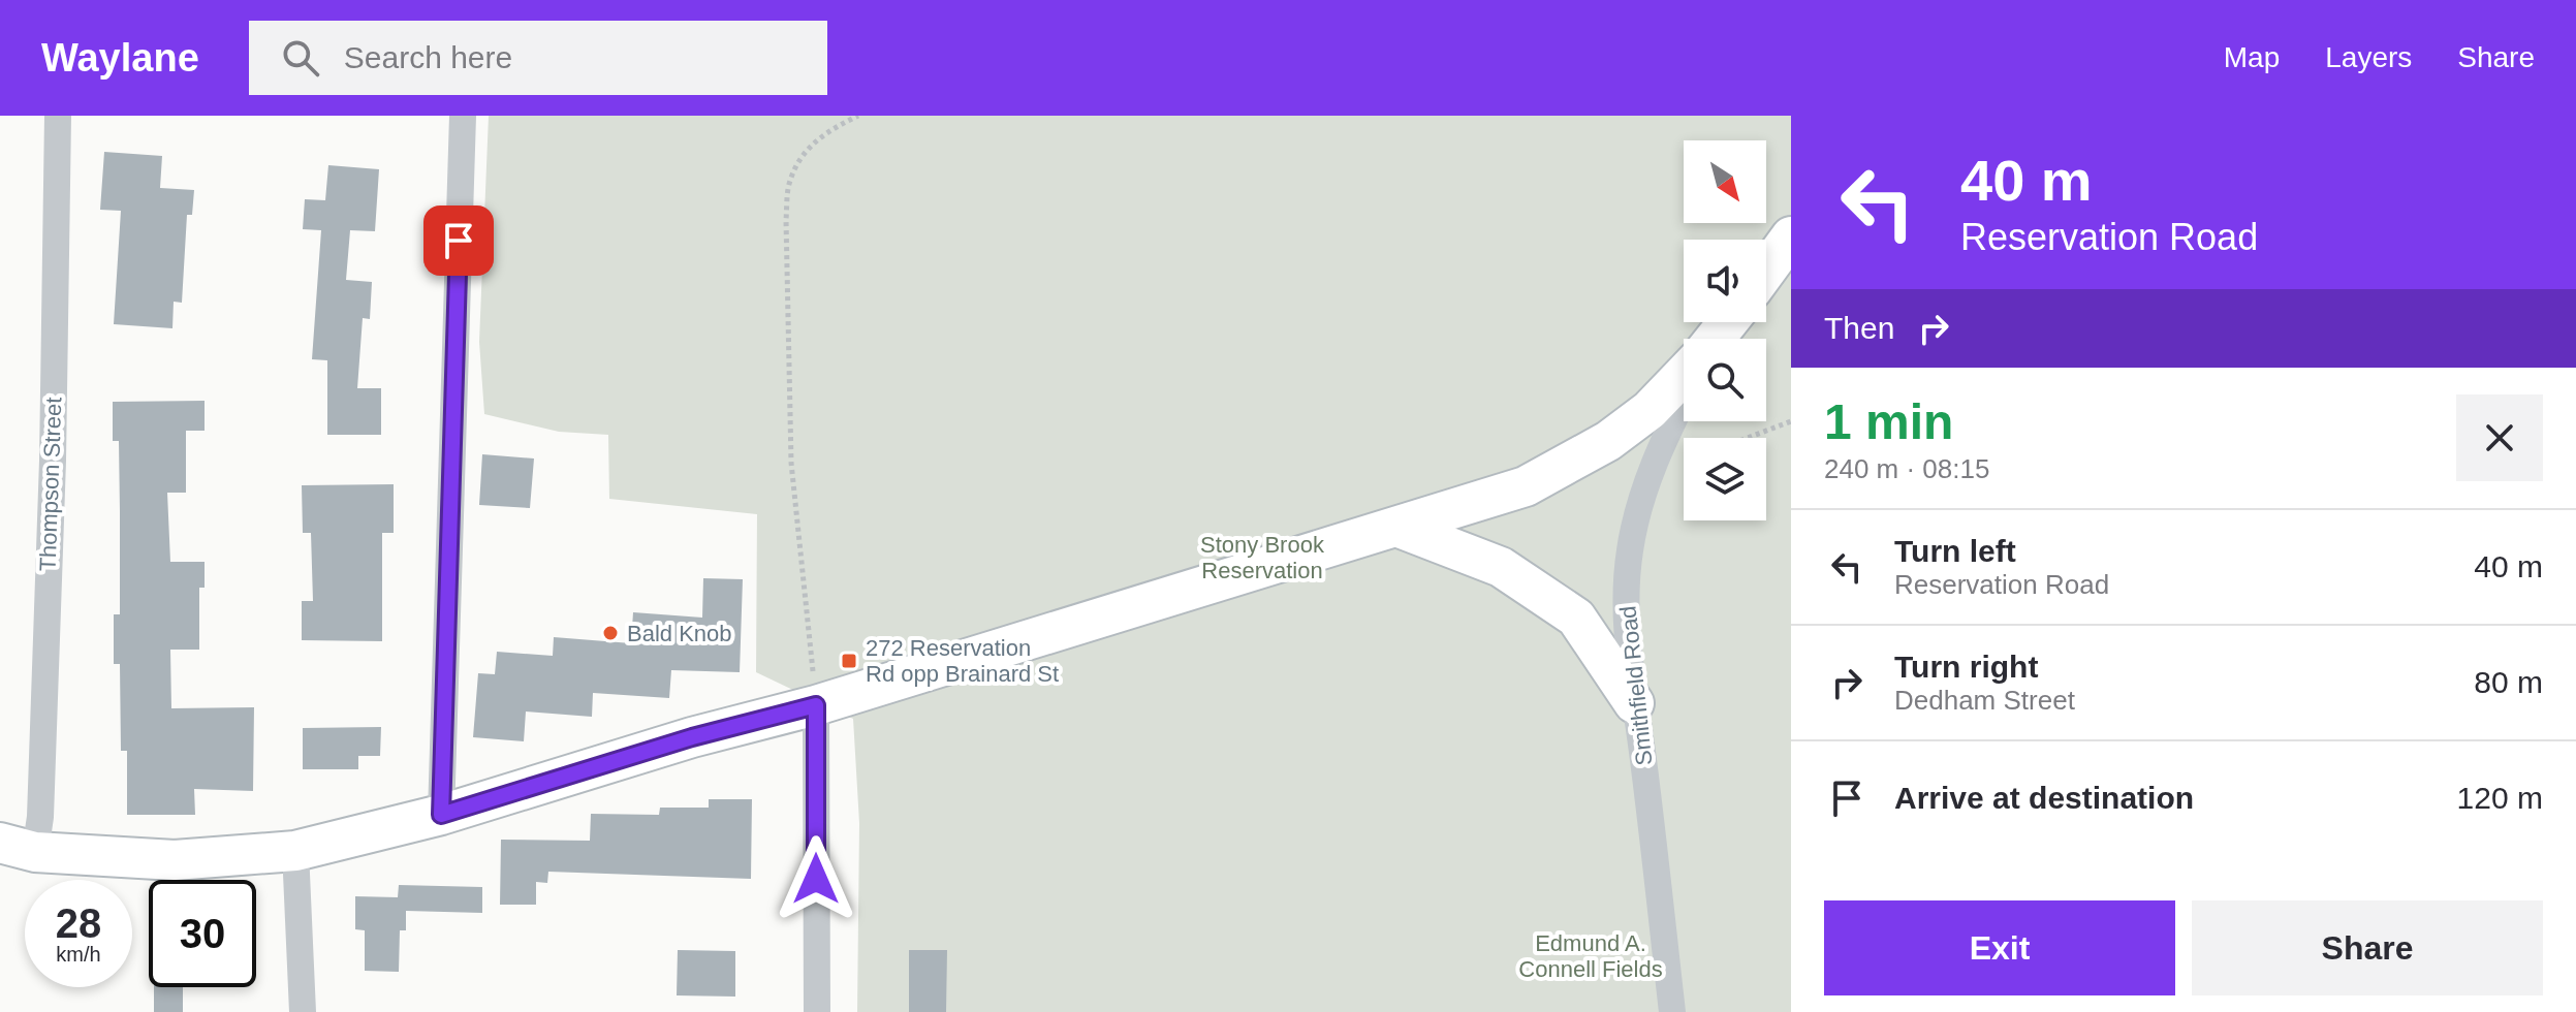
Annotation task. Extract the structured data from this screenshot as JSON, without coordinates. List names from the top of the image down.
{
  "streets": {
    "street": ["Thompson Street", "Smithfield Road"]
  },
  "parks": ["Stony Brook Reservation", "Edmund A. Connell Fields"],
  "places": {
    "other": ["Bald Knob"],
    "transit": ["272 Reservation Rd opp Brainard St"]
  },
  "north": "bottom right",
  "page": {
    "header": "Waylane",
    "search": "Search here",
    "nav": ["Map", "Layers", "Share"],
    "turn": ["40 m", "Reservation Road"],
    "then": "Then",
    "heading": ["1 min", "240 m · 08:15"],
    "list": [
      {
        "name": "Turn left",
        "note": "Reservation Road",
        "value": "40 m"
      },
      {
        "name": "Turn right",
        "note": "Dedham Street",
        "value": "80 m"
      },
      {
        "name": "Arrive at destination",
        "value": "120 m"
      }
    ],
    "speed": "28 km/h",
    "limit": "30",
    "buttons": ["Exit", "Share"]
  }
}
